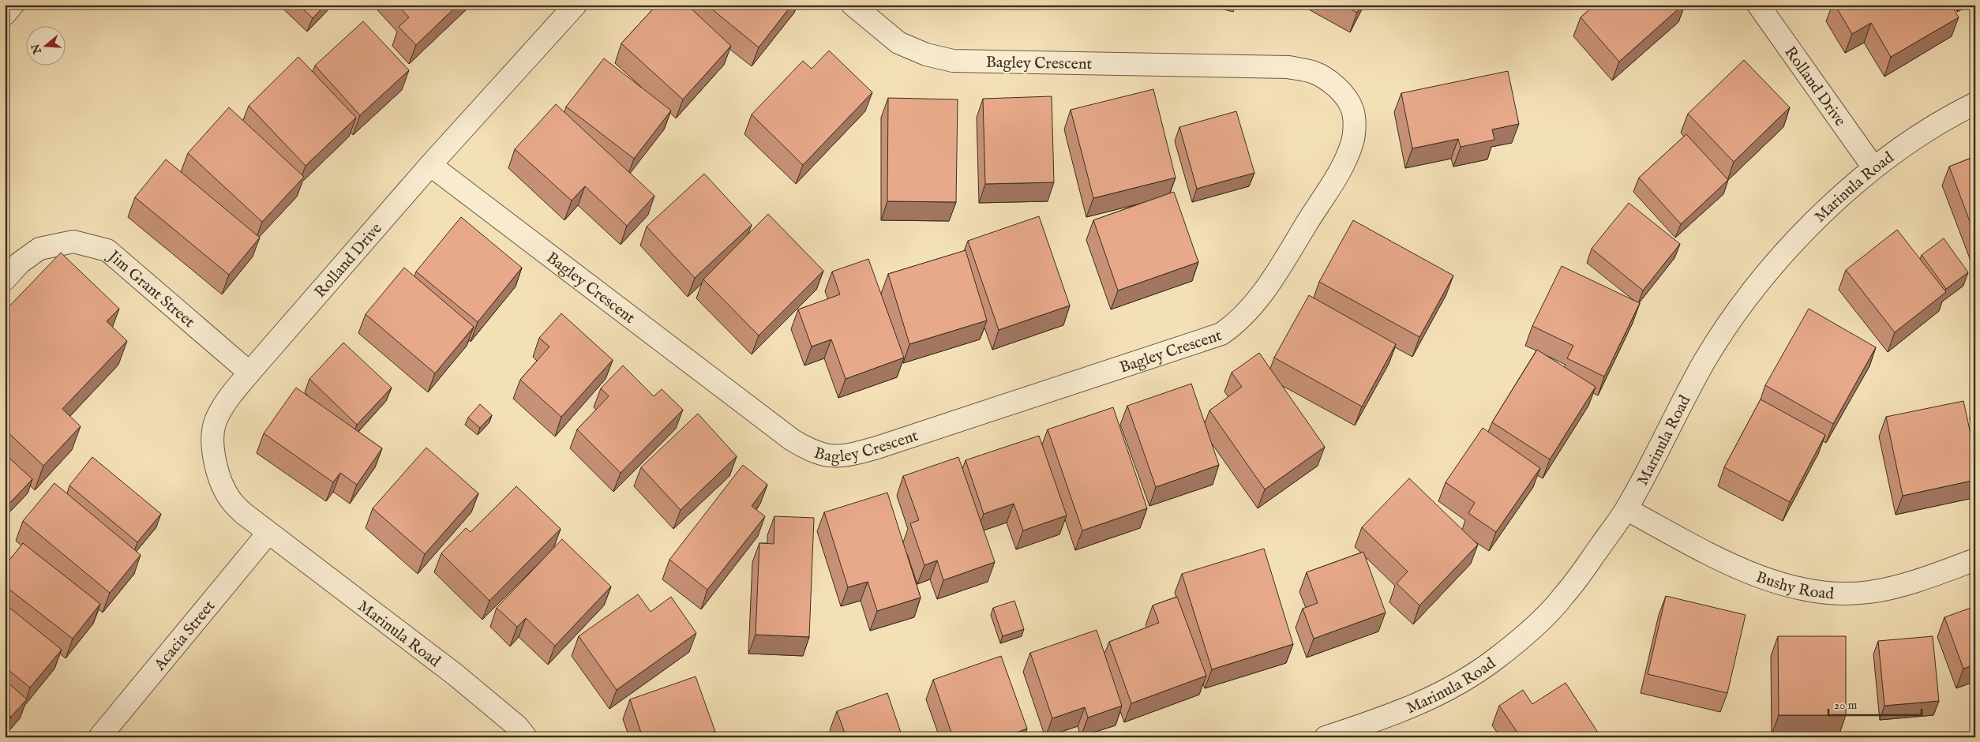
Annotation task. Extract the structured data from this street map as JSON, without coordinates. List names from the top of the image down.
{
  "streets": {
    "street": [
      "Bagley Crescent",
      "Rolland Drive",
      "Marinula Road",
      "Jim Grant Street",
      "Bushy Road",
      "Acacia Street"
    ]
  },
  "crossings": [
    ["Bagley Crescent", "Rolland Drive"],
    ["Rolland Drive", "Marinula Road"],
    ["Rolland Drive", "Jim Grant Street"],
    ["Rolland Drive", "Acacia Street"],
    ["Marinula Road", "Bushy Road"],
    ["Marinula Road", "Acacia Street"]
  ],
  "scale_bar": "20 m",
  "north": "left"
}
